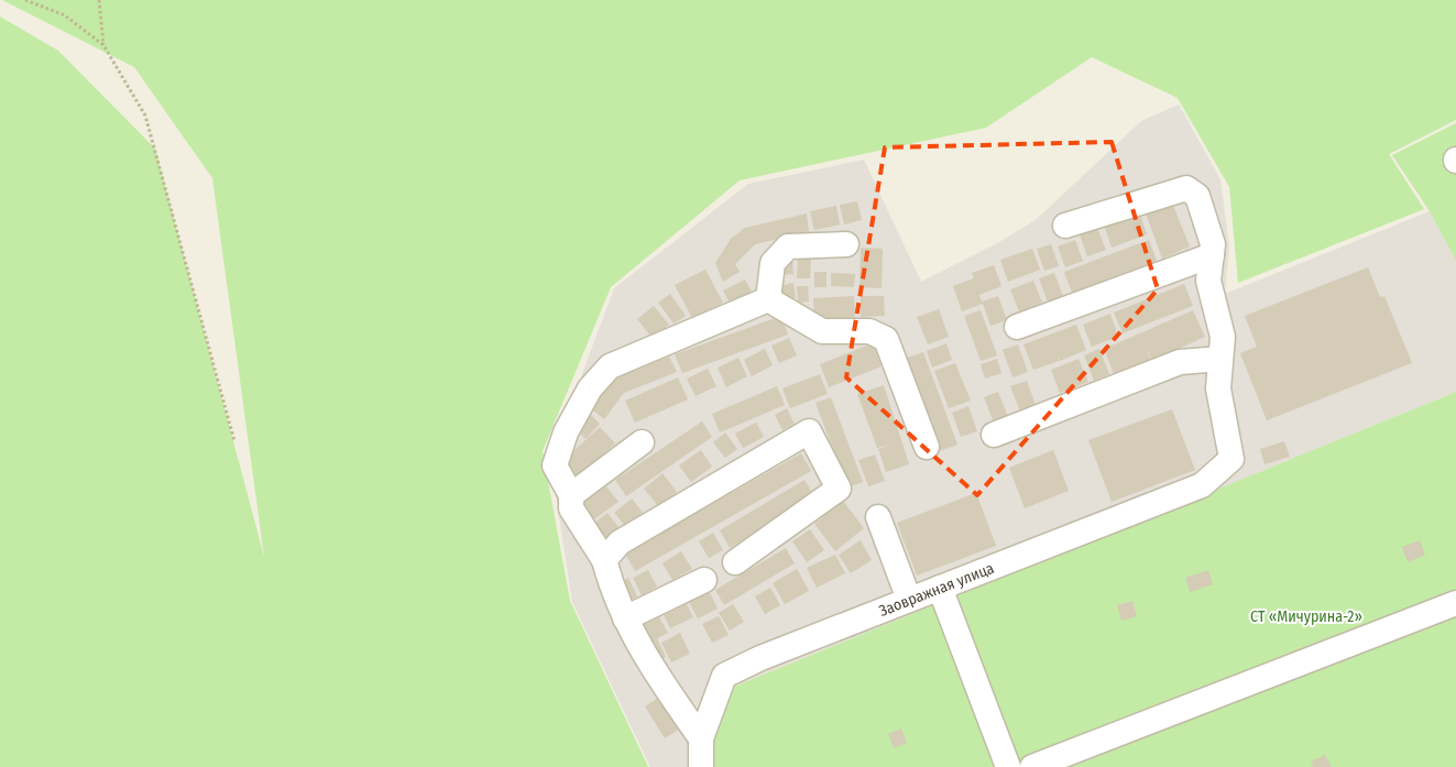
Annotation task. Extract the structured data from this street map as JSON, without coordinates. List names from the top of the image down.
{
  "streets": {
    "street": ["Заовражная улица"]
  },
  "parks": ["СТ «Мичурина-2»"]
}
